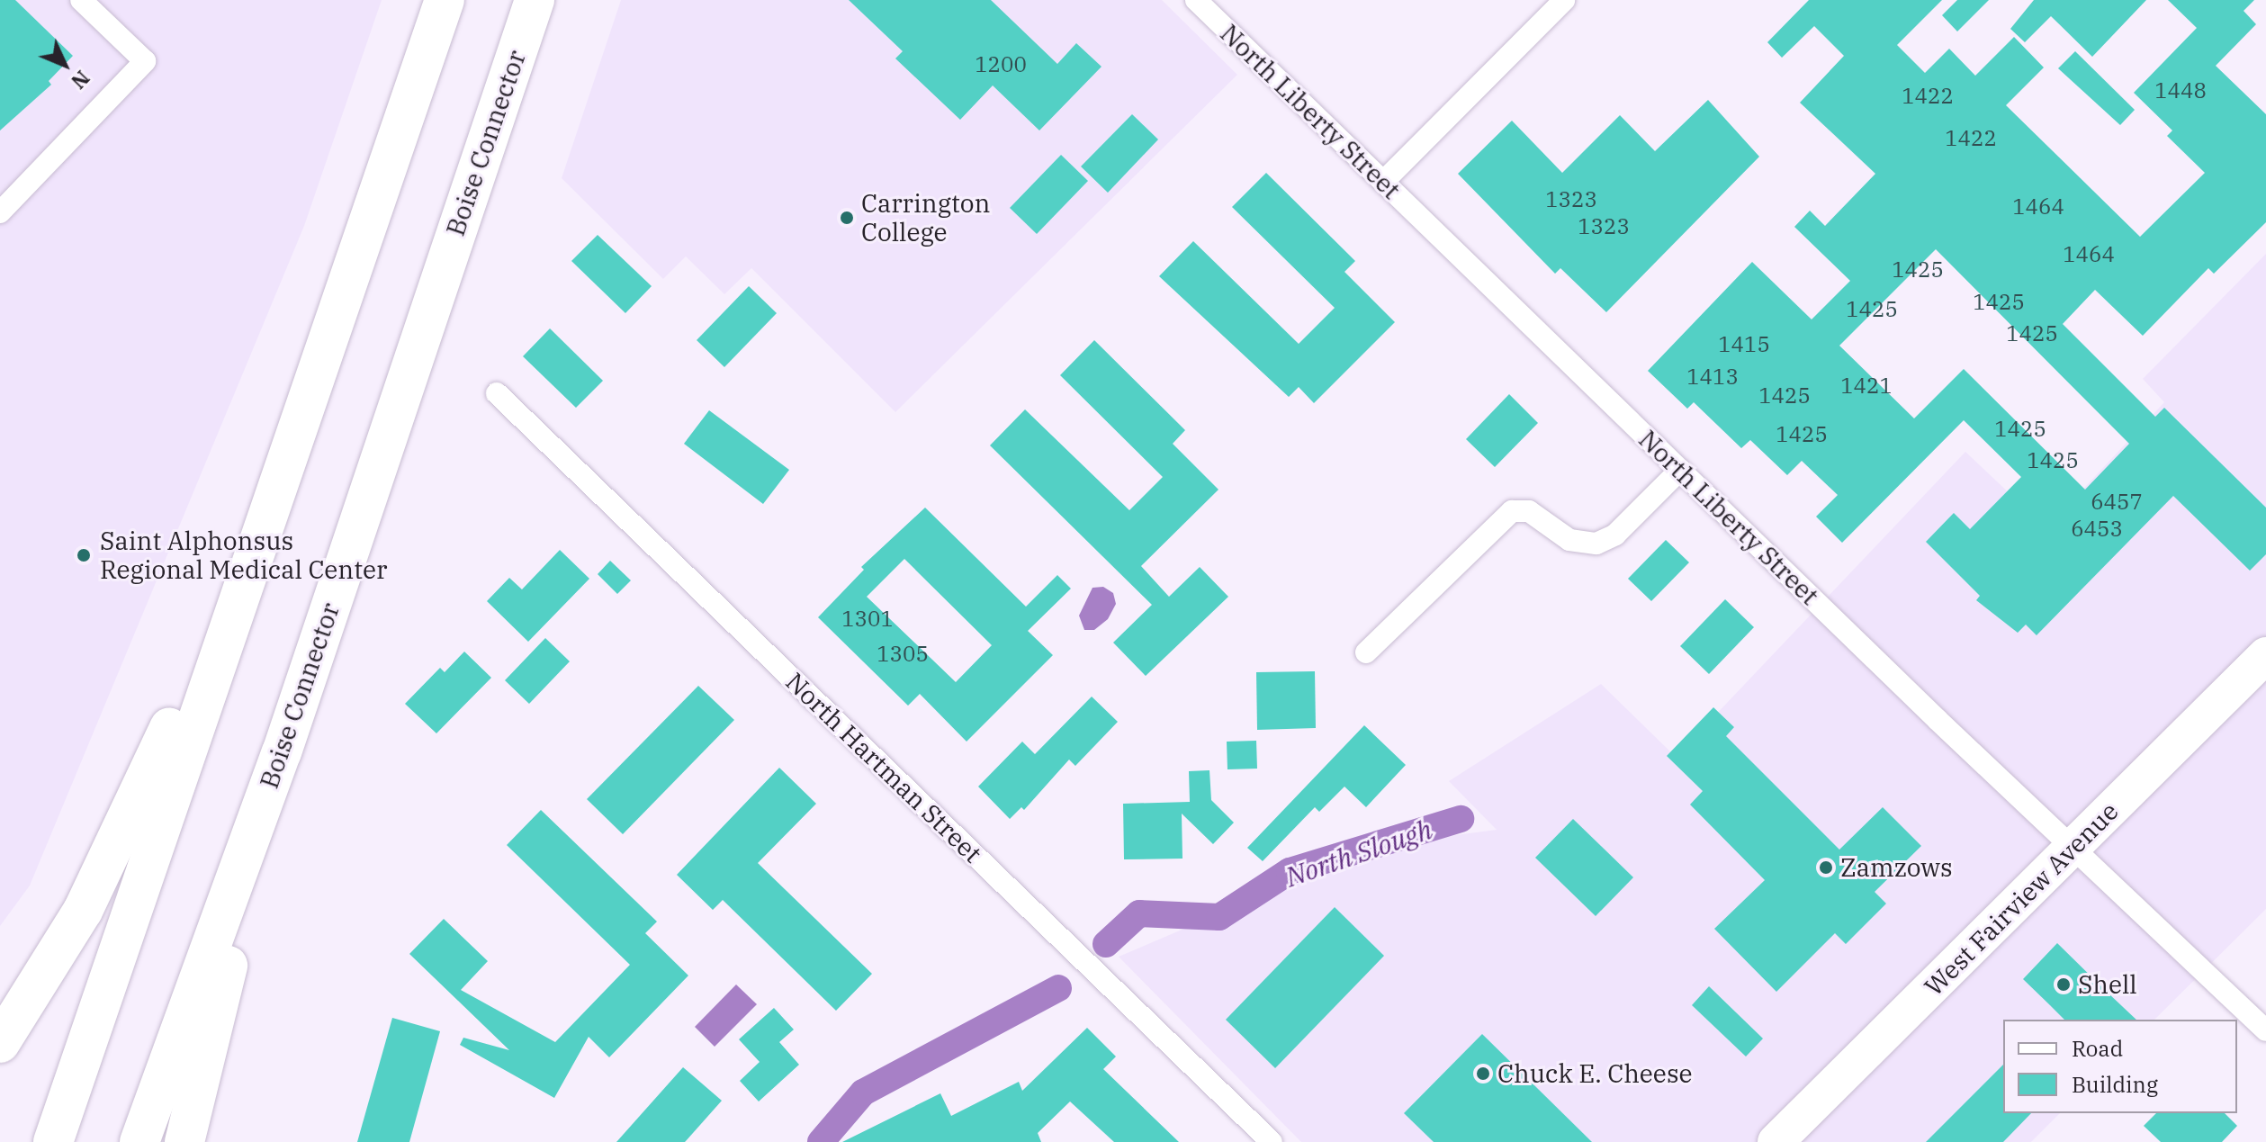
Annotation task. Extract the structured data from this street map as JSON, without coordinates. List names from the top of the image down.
{
  "streets": {
    "highway": ["Boise Connector"],
    "main road": ["West Fairview Avenue"],
    "street": ["North Liberty Street", "North Hartman Street"]
  },
  "crossings": [
    ["North Liberty Street", "West Fairview Avenue"]
  ],
  "water": ["North Slough"],
  "places": [
    "Carrington College",
    "Saint Alphonsus Regional Medical Center",
    "Zamzows",
    "Shell",
    "Chuck E. Cheese"
  ],
  "house_numbers": [
    "1200",
    "1448",
    "1422",
    "1422",
    "1323",
    "1464",
    "1323",
    "1464",
    "1425",
    "1425",
    "1425",
    "1425",
    "1415",
    "1413",
    "1421",
    "1425",
    "1425",
    "1425",
    "1425",
    "6457",
    "6453",
    "1301",
    "1305"
  ],
  "legend": ["Road", "Building"],
  "north": "bottom right"
}
